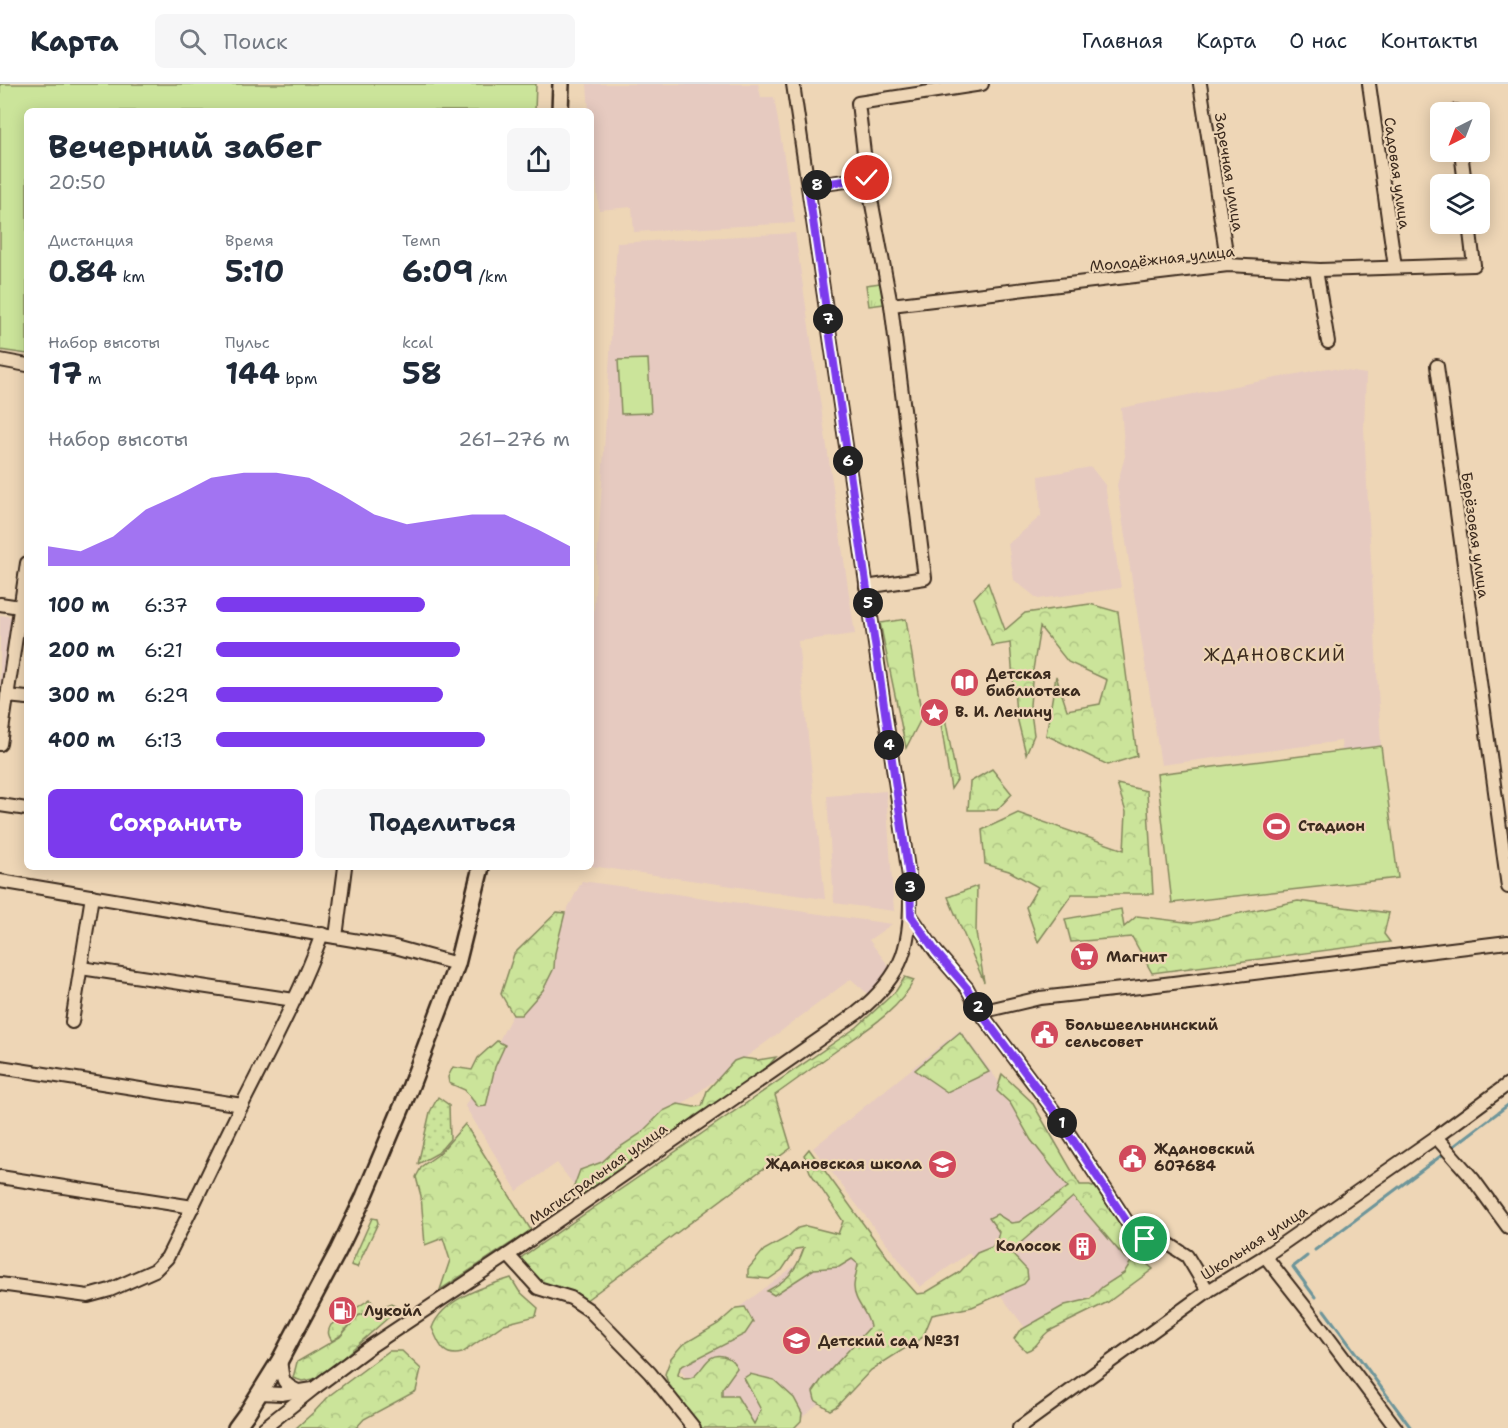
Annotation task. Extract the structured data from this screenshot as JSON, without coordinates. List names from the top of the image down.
{
  "streets": {
    "street": [
      "Заречная улица",
      "Садовая улица",
      "Молодёжная улица",
      "Берёзовая улица",
      "Магистральная улица",
      "Школьная улица"
    ]
  },
  "crossings": [
    ["Заречная улица", "Молодёжная улица"],
    ["Садовая улица", "Молодёжная улица"]
  ],
  "districts": ["ЖДАНОВСКИЙ"],
  "places": {
    "library": ["Детская библиотека"],
    "place": ["В. И. Ленину"],
    "sports": ["Стадион"],
    "supermarket": ["Магнит"],
    "public building": ["Большеельнинский сельсовет", "Ждановский 607684"],
    "school or university": ["Ждановская школа", "Детский сад №31"],
    "building": ["Колосок"],
    "fuel station": ["Лукойл"]
  },
  "north": "bottom left",
  "page": {
    "header": "Карта",
    "search": "Поиск",
    "nav": [
      "Главная",
      "Карта",
      "О нас",
      "Контакты"
    ],
    "heading": ["Вечерний забег", "20:50"],
    "pins": [
      "8",
      "7",
      "6",
      "5",
      "4",
      "3",
      "2",
      "1"
    ],
    "stats": [
      ["Дистанция", "0.84 km"],
      ["Время", "5:10"],
      ["Темп", "6:09 /km"],
      ["Набор высоты", "17 m"],
      ["Пульс", "144 bpm"],
      ["kcal", "58"]
    ],
    "chart": ["Набор высоты", "261–276 m"],
    "list": [
      {
        "name": "100 m",
        "note": "6:37"
      },
      {
        "name": "200 m",
        "note": "6:21"
      },
      {
        "name": "300 m",
        "note": "6:29"
      },
      {
        "name": "400 m",
        "note": "6:13"
      }
    ],
    "buttons": ["Сохранить", "Поделиться"]
  }
}
